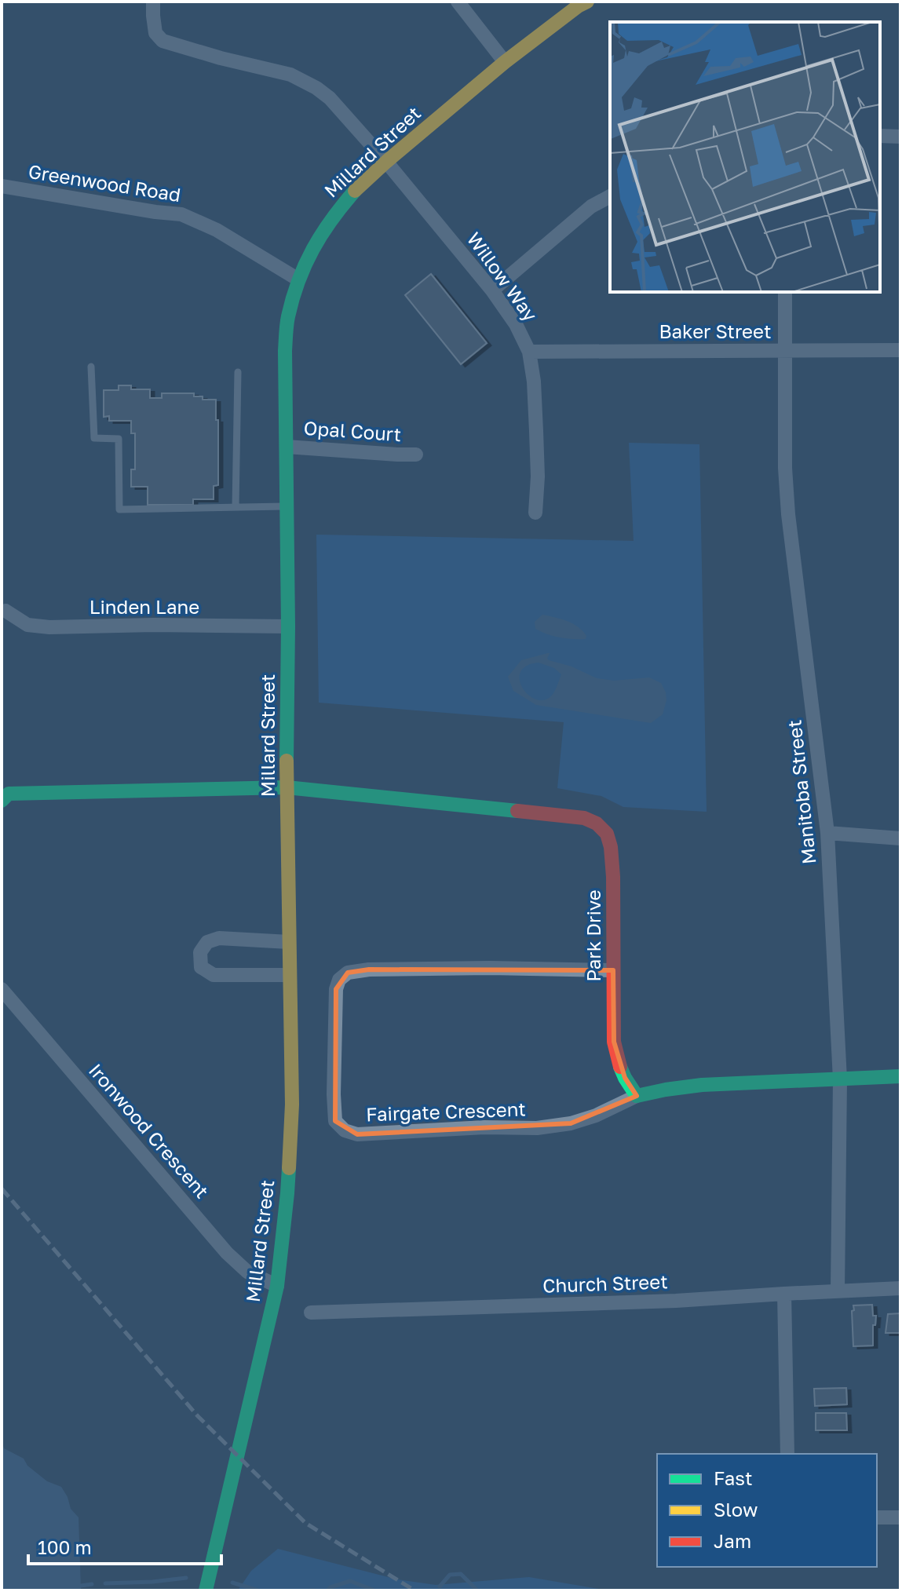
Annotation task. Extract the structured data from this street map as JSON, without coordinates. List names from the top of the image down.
{
  "streets": {
    "street": [
      "Millard Street",
      "Greenwood Road",
      "Willow Way",
      "Baker Street",
      "Opal Court",
      "Linden Lane",
      "Manitoba Street",
      "Park Drive",
      "Fairgate Crescent",
      "Ironwood Crescent",
      "Church Street"
    ]
  },
  "crossings": [
    ["Millard Street", "Greenwood Road"],
    ["Millard Street", "Willow Way"],
    ["Millard Street", "Opal Court"],
    ["Millard Street", "Linden Lane"],
    ["Millard Street", "Park Drive"],
    ["Millard Street", "Ironwood Crescent"],
    ["Willow Way", "Baker Street"],
    ["Baker Street", "Manitoba Street"],
    ["Manitoba Street", "Church Street"],
    ["Park Drive", "Fairgate Crescent"]
  ],
  "legend": ["Fast", "Slow", "Jam"],
  "scale_bar": "100 m"
}
